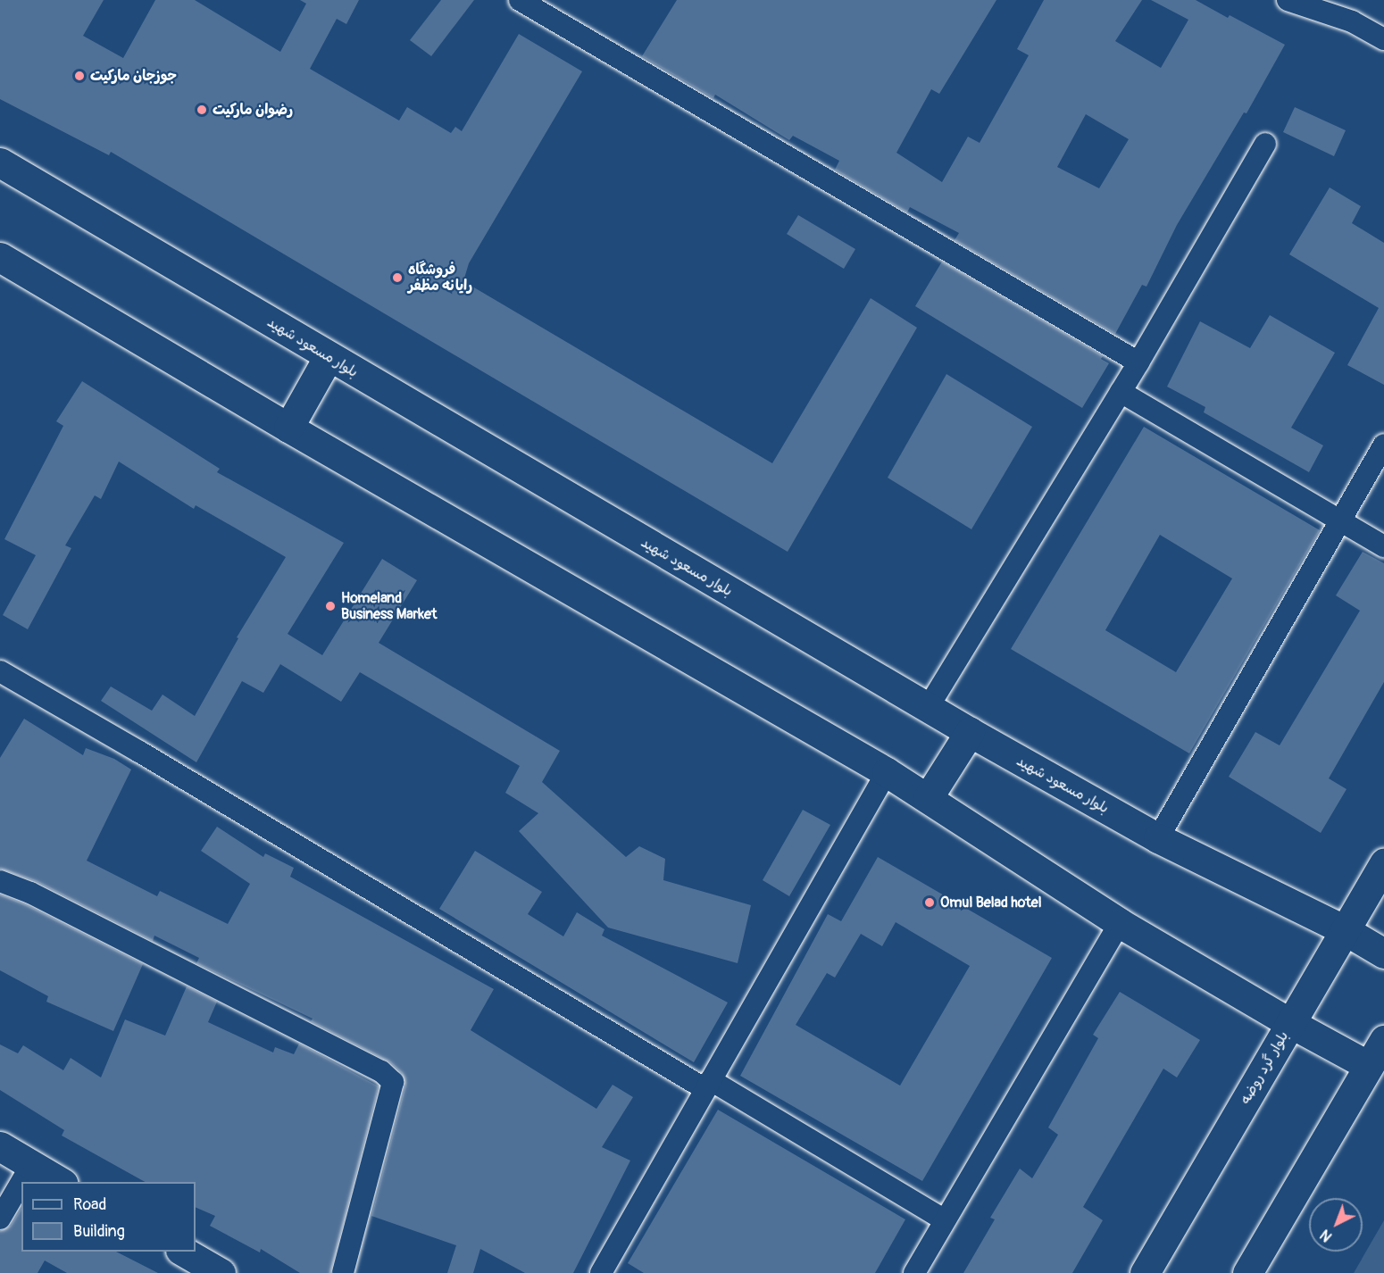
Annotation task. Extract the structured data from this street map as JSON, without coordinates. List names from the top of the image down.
{
  "streets": {
    "main road": ["بلوار مسعود شهید", "بلوار گرد روضه"]
  },
  "crossings": [
    ["بلوار مسعود شهید", "بلوار گرد روضه"]
  ],
  "places": [
    "جوزجان مارکیت",
    "رضوان مارکیت",
    "فروشگاه رایانه مظفر",
    "Homeland Business Market",
    "Omul Belad hotel"
  ],
  "legend": ["Road", "Building"],
  "north": "bottom left"
}
